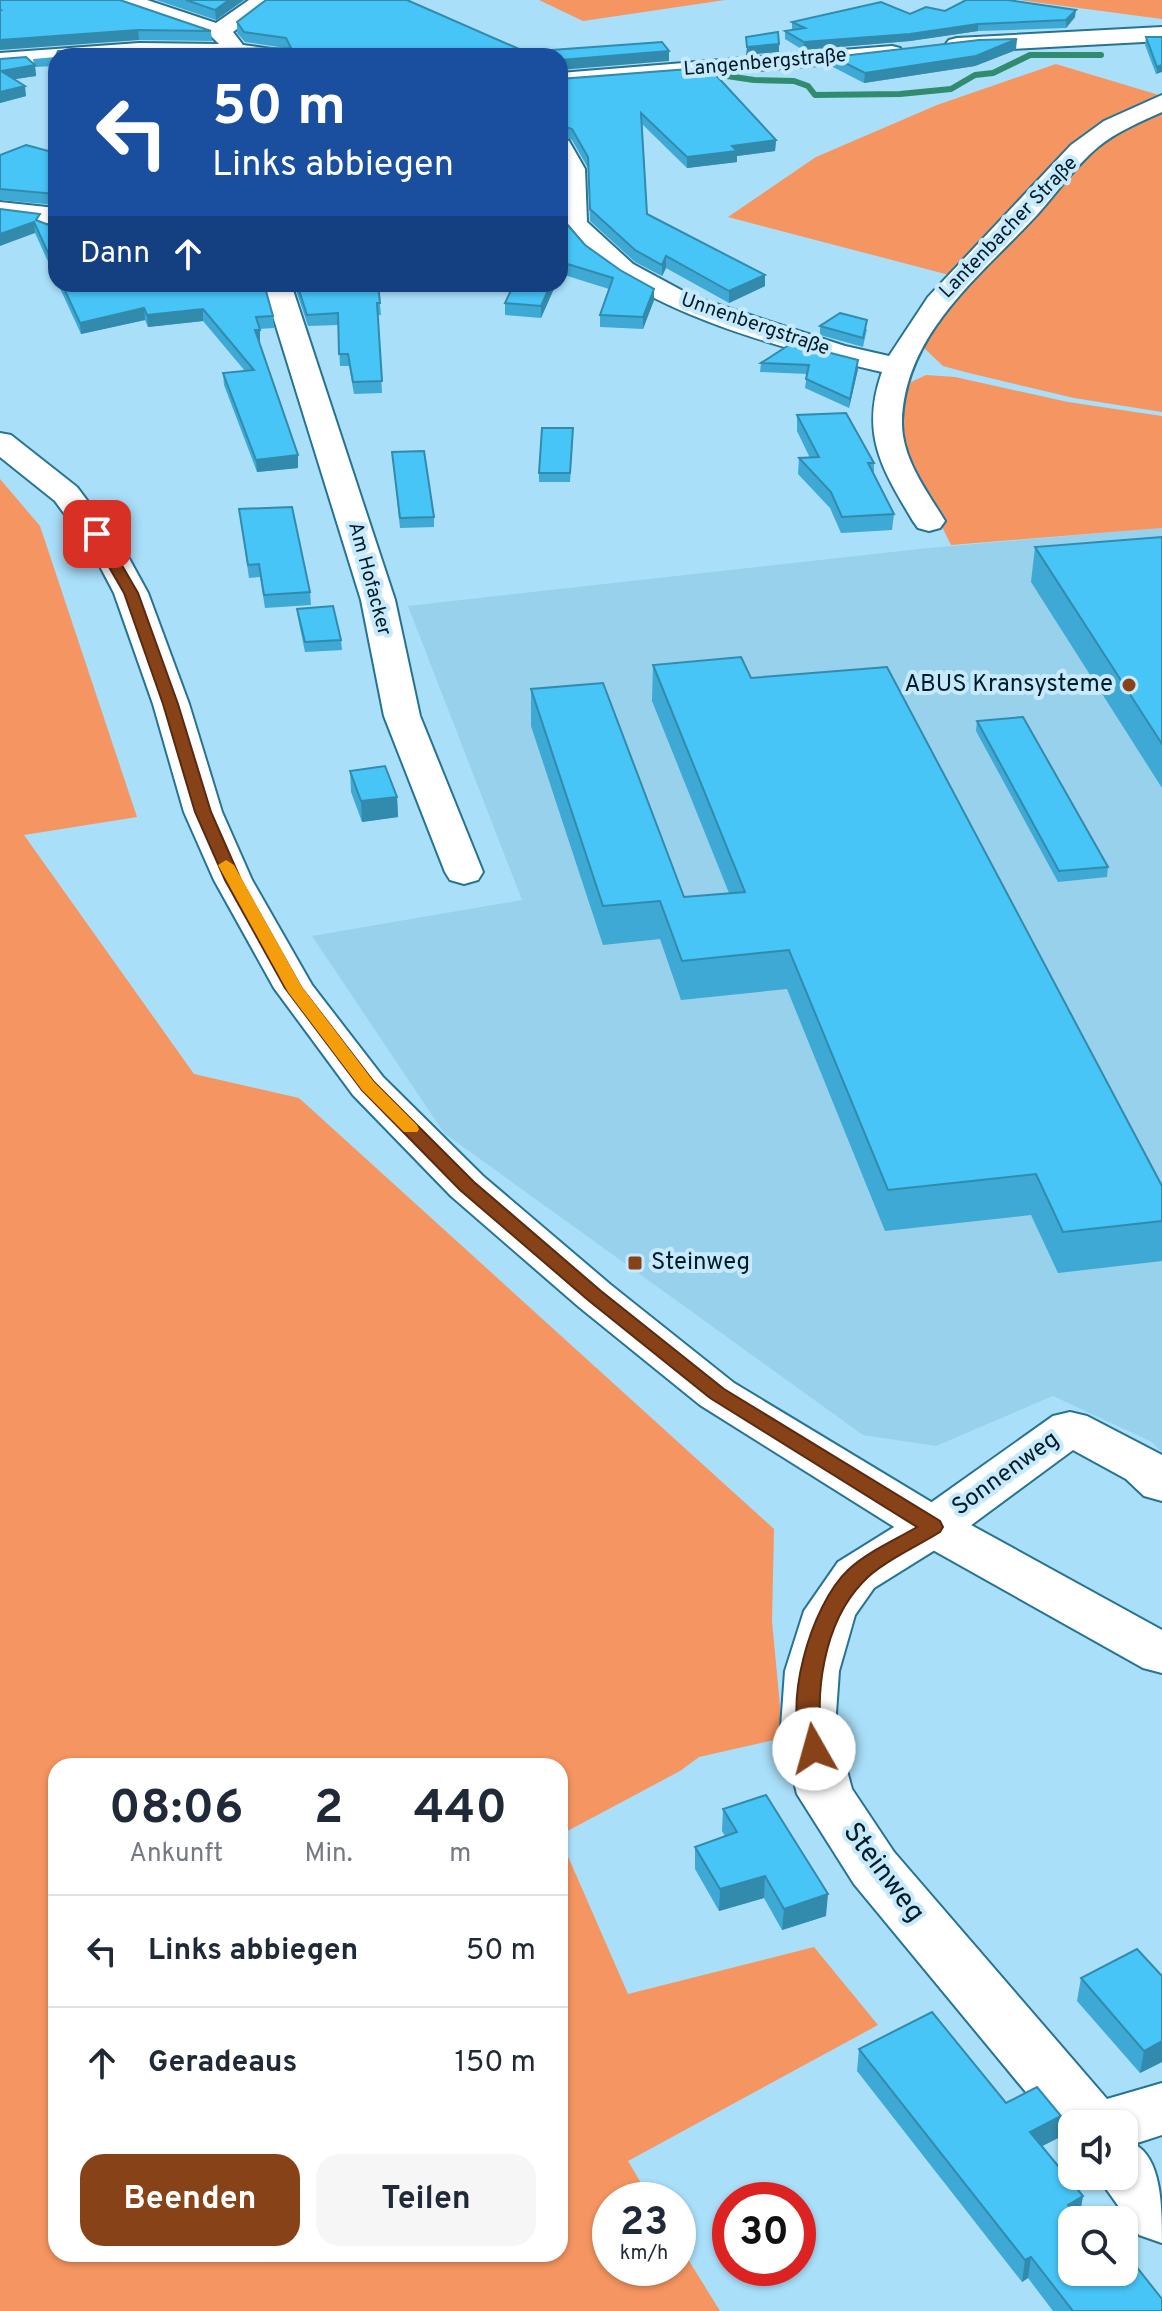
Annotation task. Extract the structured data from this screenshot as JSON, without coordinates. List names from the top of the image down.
{
  "streets": {
    "street": [
      "Langenbergstraße",
      "Lantenbacher Straße",
      "Unnenbergstraße",
      "Am Hofacker",
      "Sonnenweg",
      "Steinweg"
    ]
  },
  "crossings": [
    ["Lantenbacher Straße", "Unnenbergstraße"],
    ["Sonnenweg", "Steinweg"]
  ],
  "places": {
    "other": ["ABUS Kransysteme"],
    "transit": ["Steinweg"]
  },
  "page": {
    "turn": ["50 m", "Links abbiegen"],
    "then": "Dann",
    "eta": [
      "08:06",
      "Ankunft",
      "2",
      "Min.",
      "440",
      "m"
    ],
    "list": [
      {
        "name": "Links abbiegen",
        "value": "50 m"
      },
      {
        "name": "Geradeaus",
        "value": "150 m"
      }
    ],
    "buttons": ["Beenden", "Teilen"],
    "speed": "23 km/h",
    "limit": "30"
  }
}
